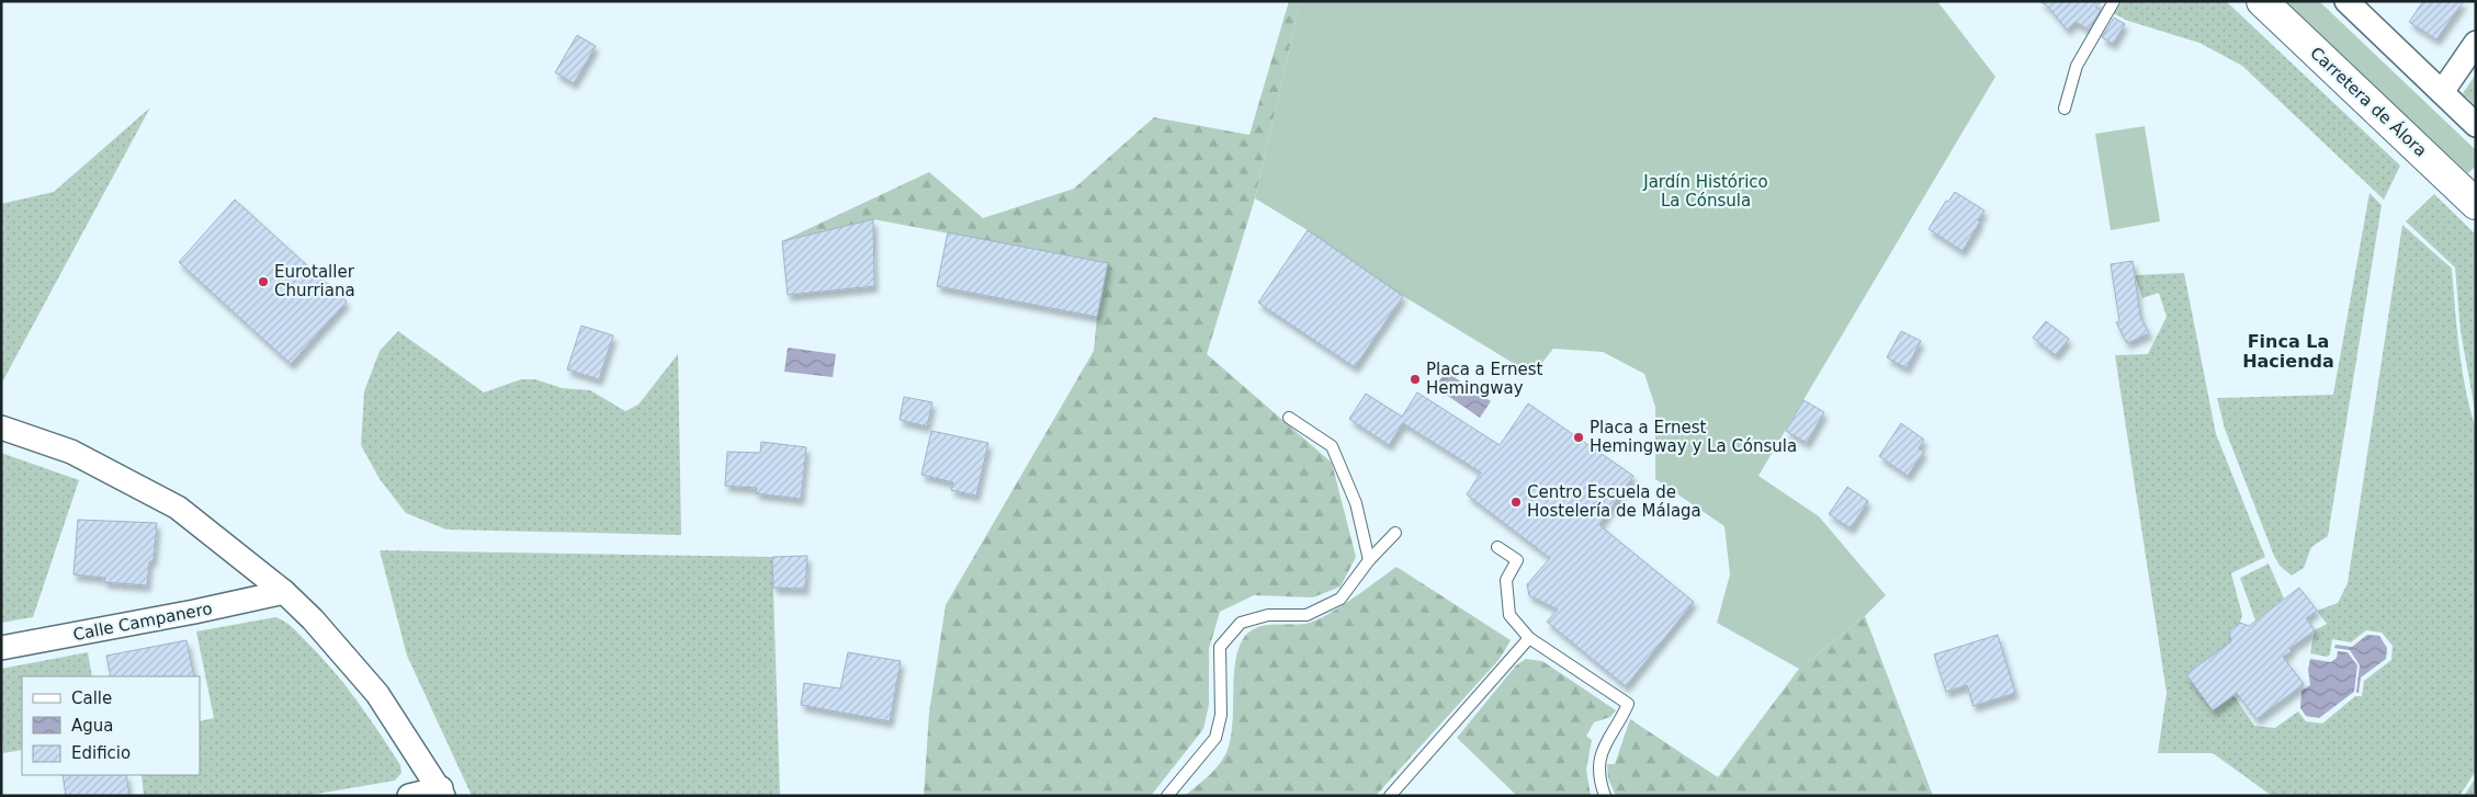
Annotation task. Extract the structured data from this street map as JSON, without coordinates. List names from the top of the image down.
{
  "streets": {
    "main road": ["Carretera de Álora"],
    "street": ["Calle Campanero"]
  },
  "districts": ["Finca La Hacienda"],
  "parks": ["Jardín Histórico La Cónsula"],
  "places": [
    "Eurotaller Churriana",
    "Placa a Ernest Hemingway",
    "Placa a Ernest Hemingway y La Cónsula",
    "Centro Escuela de Hostelería de Málaga"
  ],
  "legend": ["Calle", "Agua", "Edificio"]
}
